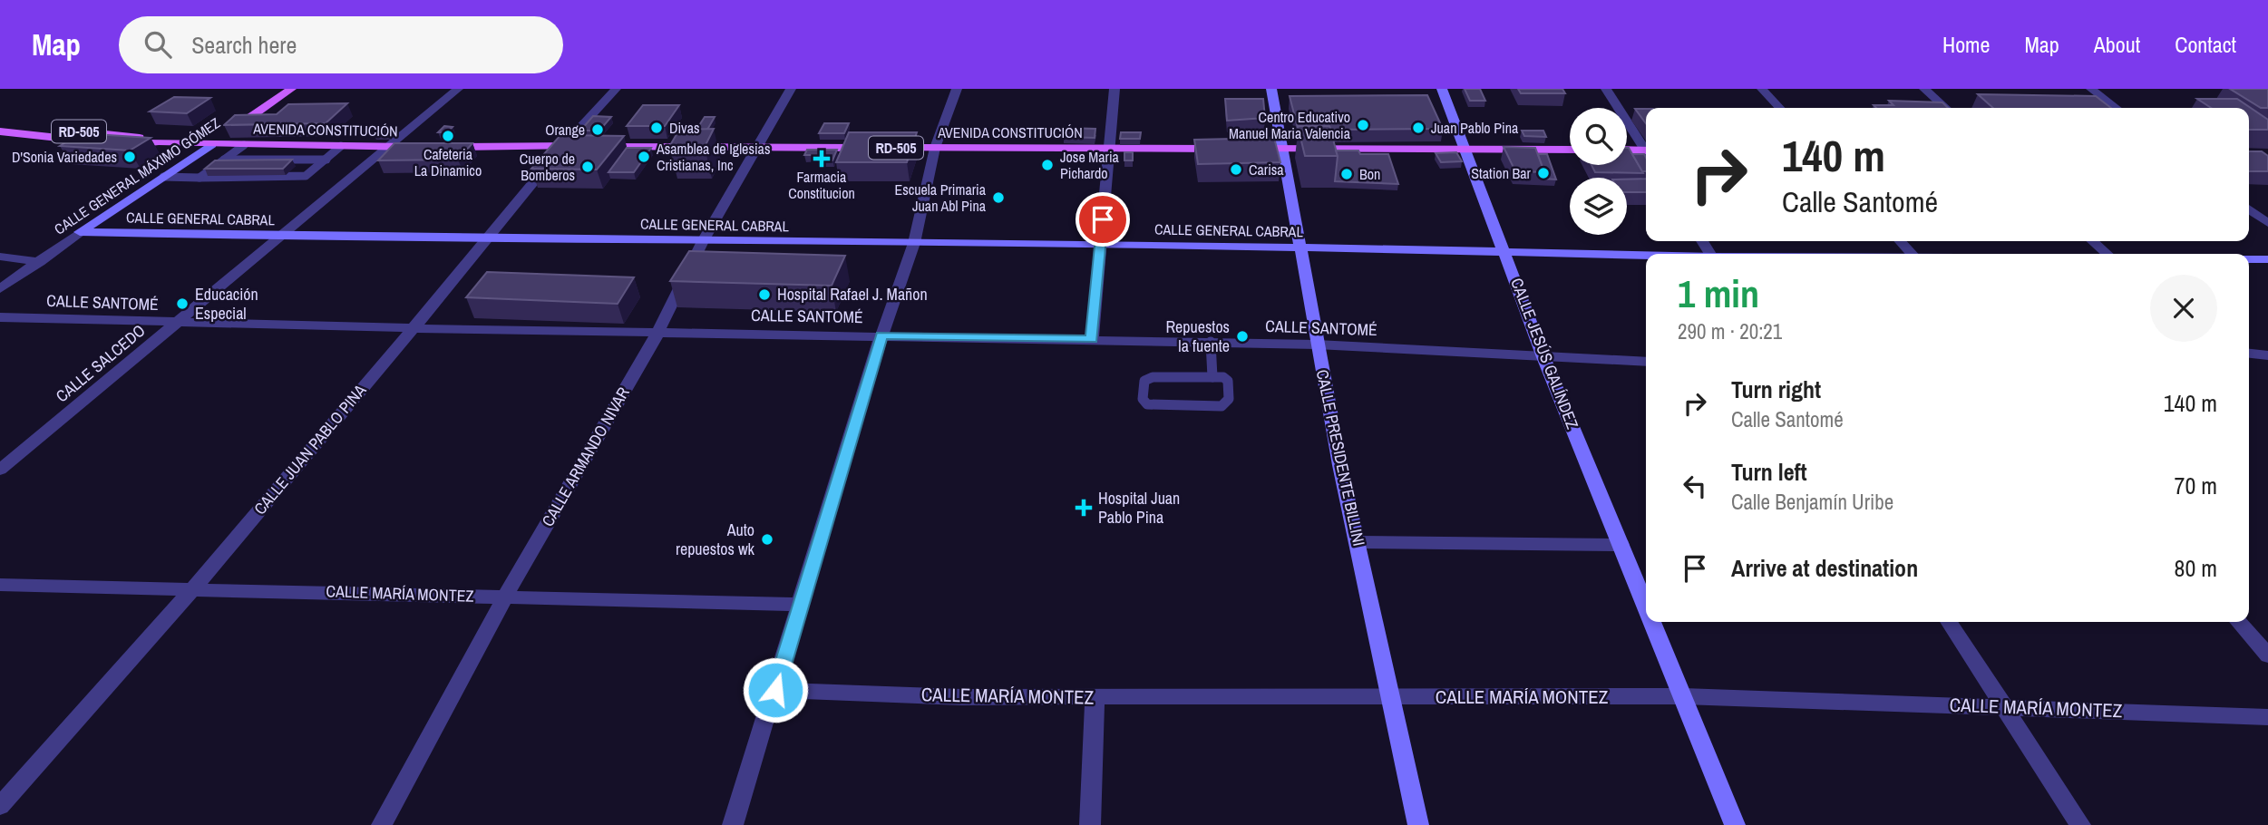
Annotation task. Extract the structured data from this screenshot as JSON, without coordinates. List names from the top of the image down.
{
  "streets": {
    "main road": ["AVENIDA CONSTITUCIÓN", "RD-505", "CALLE GENERAL MÁXIMO GÓMEZ"],
    "street": [
      "CALLE GENERAL CABRAL",
      "CALLE SANTOMÉ",
      "CALLE JESÚS GALÍNDEZ",
      "CALLE SALCEDO",
      "CALLE JUAN PABLO PINA",
      "CALLE ARMANDO NIVAR",
      "CALLE PRESIDENTE BILLINI",
      "CALLE MARÍA MONTEZ"
    ]
  },
  "crossings": [
    ["AVENIDA CONSTITUCIÓN", "RD-505"],
    ["AVENIDA CONSTITUCIÓN", "CALLE GENERAL MÁXIMO GÓMEZ"],
    ["AVENIDA CONSTITUCIÓN", "CALLE SALCEDO"],
    ["AVENIDA CONSTITUCIÓN", "CALLE JUAN PABLO PINA"],
    ["AVENIDA CONSTITUCIÓN", "CALLE ARMANDO NIVAR"],
    ["RD-505", "CALLE GENERAL MÁXIMO GÓMEZ"],
    ["CALLE GENERAL MÁXIMO GÓMEZ", "CALLE GENERAL CABRAL"],
    ["CALLE GENERAL CABRAL", "CALLE JESÚS GALÍNDEZ"],
    ["CALLE GENERAL CABRAL", "CALLE SALCEDO"],
    ["CALLE GENERAL CABRAL", "CALLE JUAN PABLO PINA"],
    ["CALLE GENERAL CABRAL", "CALLE ARMANDO NIVAR"],
    ["CALLE GENERAL CABRAL", "CALLE PRESIDENTE BILLINI"],
    ["CALLE SANTOMÉ", "CALLE JESÚS GALÍNDEZ"],
    ["CALLE SANTOMÉ", "CALLE SALCEDO"],
    ["CALLE SANTOMÉ", "CALLE JUAN PABLO PINA"],
    ["CALLE SANTOMÉ", "CALLE ARMANDO NIVAR"],
    ["CALLE SANTOMÉ", "CALLE PRESIDENTE BILLINI"],
    ["CALLE JESÚS GALÍNDEZ", "CALLE MARÍA MONTEZ"],
    ["CALLE JUAN PABLO PINA", "CALLE MARÍA MONTEZ"],
    ["CALLE ARMANDO NIVAR", "CALLE MARÍA MONTEZ"],
    ["CALLE PRESIDENTE BILLINI", "CALLE MARÍA MONTEZ"]
  ],
  "places": {
    "other": [
      "Centro Educativo Manuel Maria Valencia",
      "Divas",
      "Juan Pablo Pina",
      "Orange",
      "Cafeteria La Dinamico",
      "D'Sonia Variedades",
      "Asamblea de Iglesias Cristianas, Inc",
      "Jose Maria Pichardo",
      "Cuerpo de Bomberos",
      "Carisa",
      "Station Bar",
      "Bon",
      "Escuela Primaria Juan Abl Pina",
      "Hospital Rafael J. Mañon",
      "Educación Especial",
      "Repuestos la fuente",
      "Auto repuestos wk"
    ],
    "health": ["Farmacia Constitucion", "Hospital Juan Pablo Pina"]
  },
  "page": {
    "header": "Map",
    "search": "Search here",
    "nav": [
      "Home",
      "Map",
      "About",
      "Contact"
    ],
    "turn": ["140 m", "Calle Santomé"],
    "heading": ["1 min", "290 m · 20:21"],
    "list": [
      {
        "name": "Turn right",
        "note": "Calle Santomé",
        "value": "140 m"
      },
      {
        "name": "Turn left",
        "note": "Calle Benjamín Uribe",
        "value": "70 m"
      },
      {
        "name": "Arrive at destination",
        "value": "80 m"
      }
    ]
  }
}
